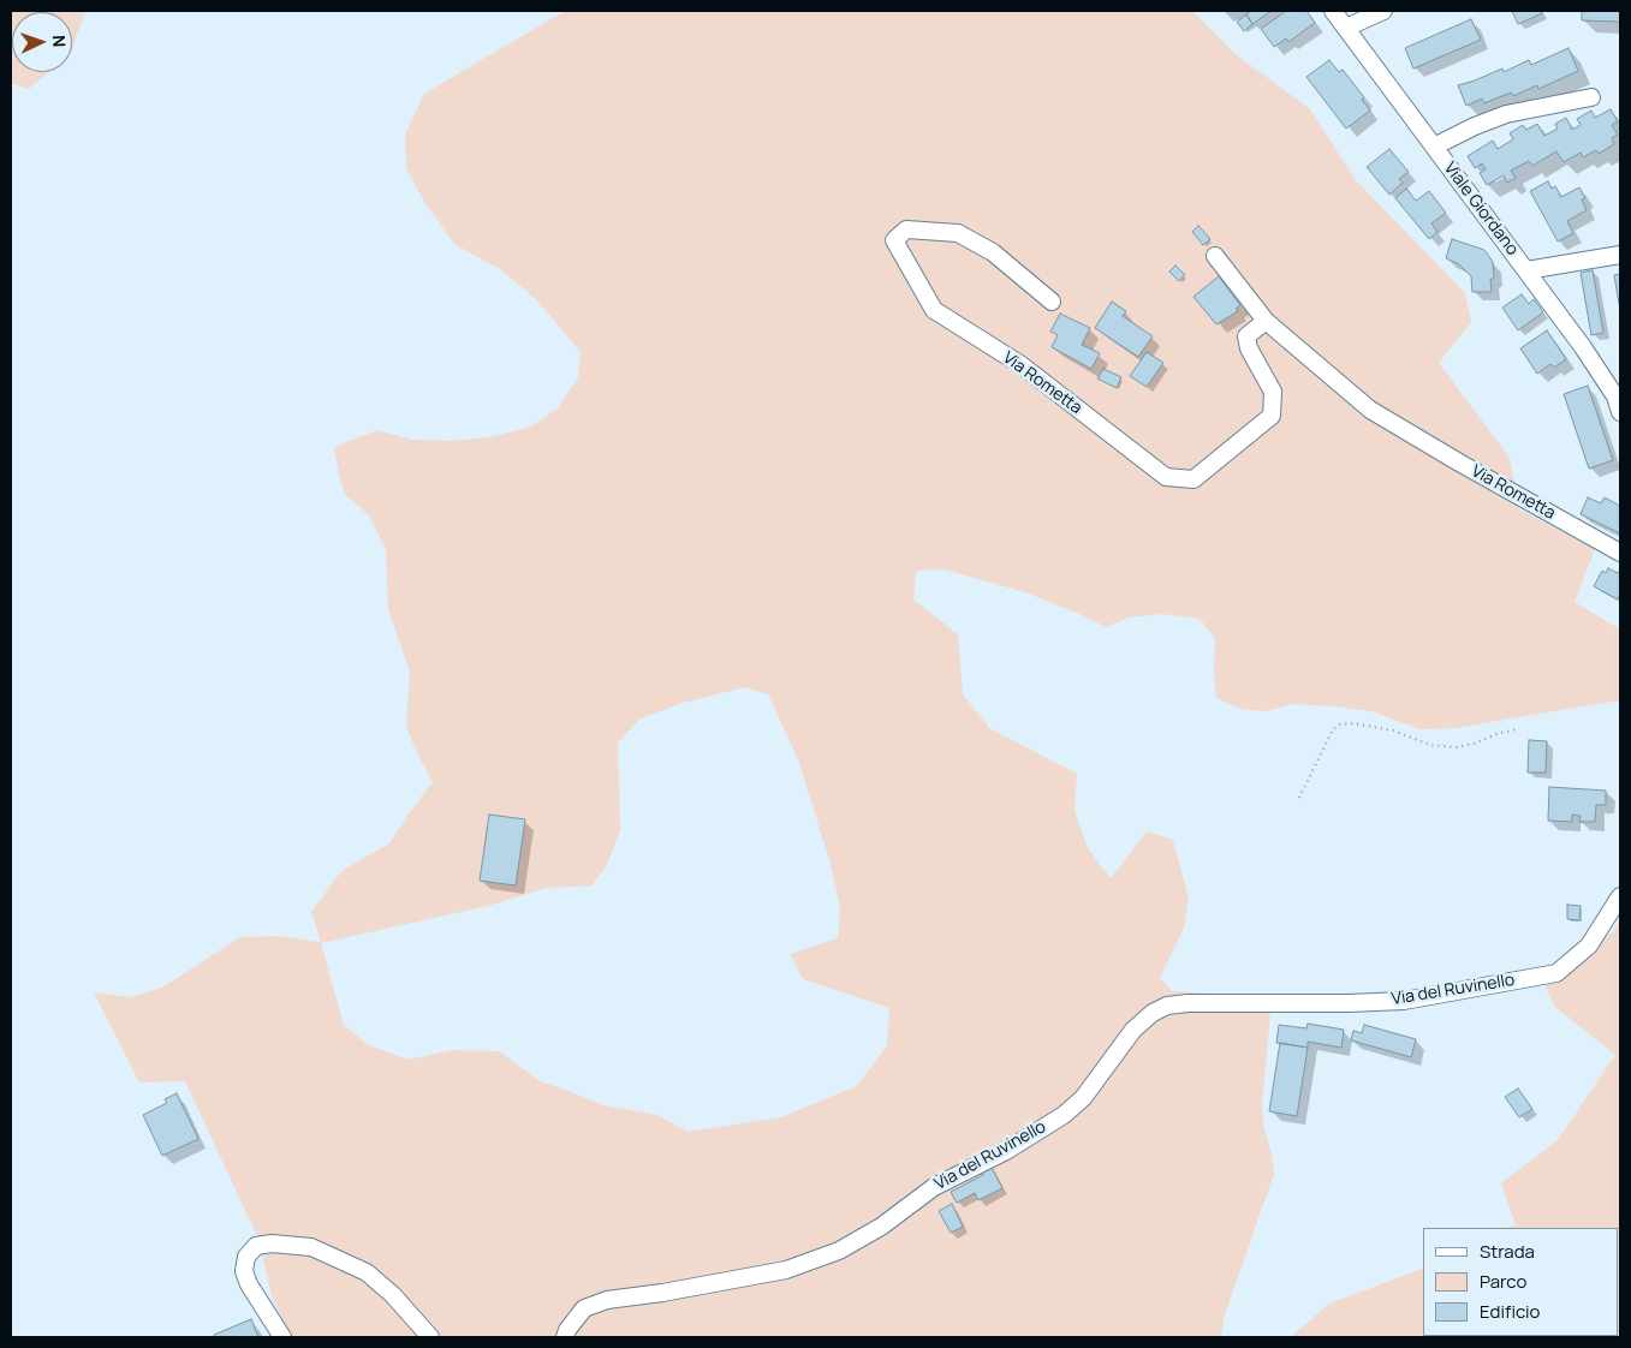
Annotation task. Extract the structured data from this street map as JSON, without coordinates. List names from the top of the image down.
{
  "streets": {
    "street": ["Viale Giordano", "Via Rometta", "Via del Ruvinello"]
  },
  "legend": ["Strada", "Parco", "Edificio"],
  "north": "right"
}
